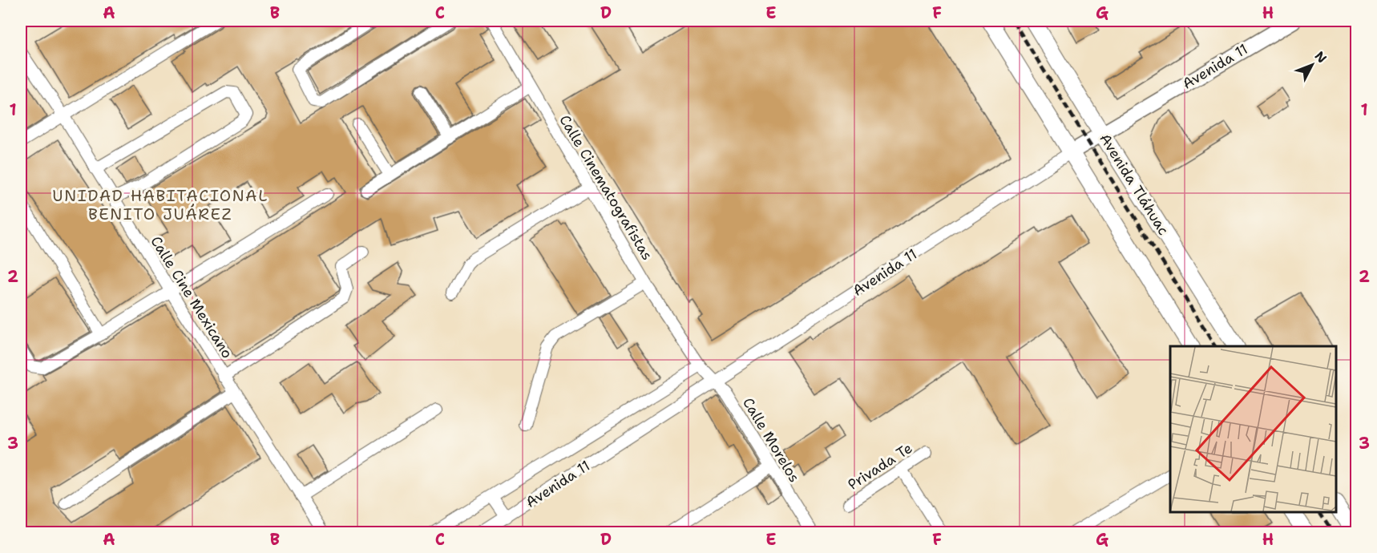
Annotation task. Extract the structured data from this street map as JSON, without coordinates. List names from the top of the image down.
{
  "streets": {
    "main road": ["Avenida Tláhuac"],
    "street": [
      "Avenida 11",
      "Calle Cinematografistas",
      "Calle Cine Mexicano",
      "Calle Morelos",
      "Privada Te"
    ]
  },
  "crossings": [
    ["Avenida 11", "Avenida Tláhuac"],
    ["Avenida 11", "Calle Cinematografistas"],
    ["Avenida 11", "Calle Morelos"],
    ["Calle Cinematografistas", "Calle Morelos"]
  ],
  "districts": ["UNIDAD HABITACIONAL BENITO JUÁREZ"],
  "north": "top right",
  "grid": {
    "columns": [
      "A",
      "B",
      "C",
      "D",
      "E",
      "F",
      "G",
      "H"
    ],
    "rows": ["1", "2", "3"]
  }
}
